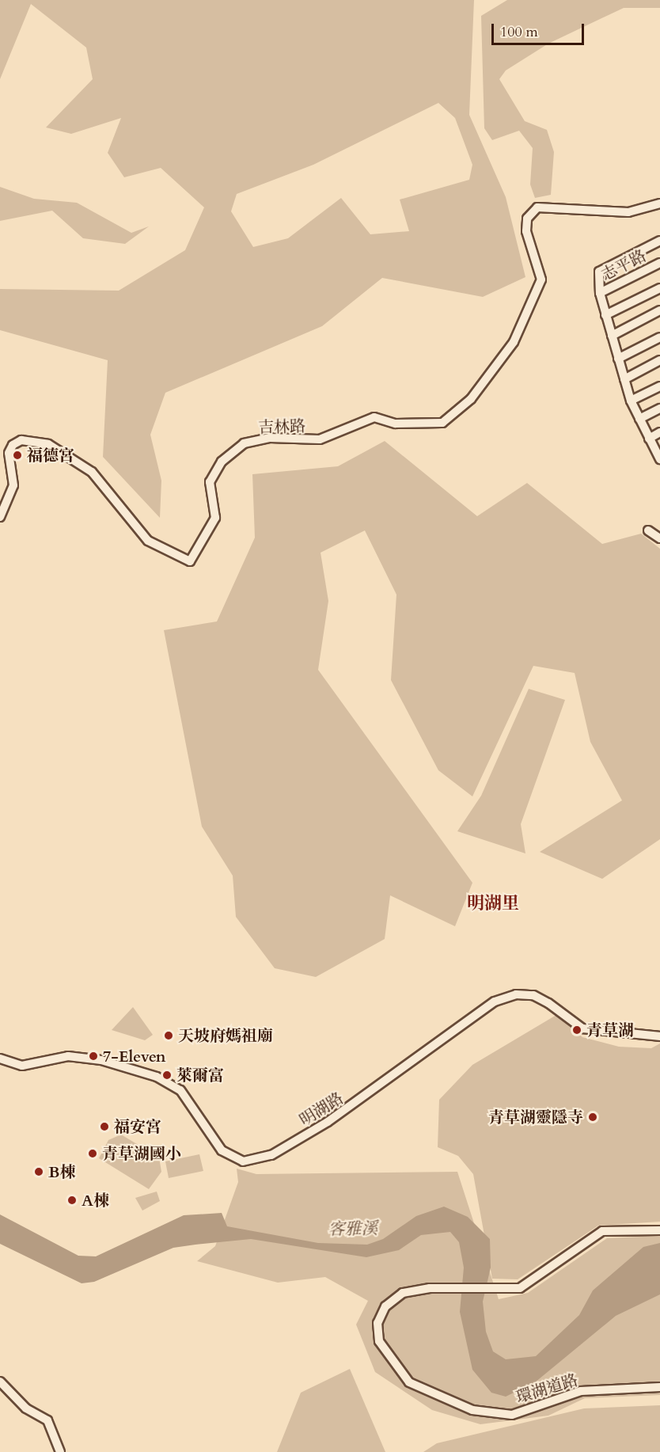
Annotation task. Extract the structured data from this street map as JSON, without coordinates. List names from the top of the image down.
{
  "streets": {
    "street": [
      "志平路",
      "吉林路",
      "明湖路",
      "環湖道路"
    ]
  },
  "districts": ["明湖里"],
  "water": ["客雅溪"],
  "places": [
    "福德宮",
    "青草湖",
    "天坡府媽祖廟",
    "7-Eleven",
    "萊爾富",
    "青草湖靈隱寺",
    "福安宮",
    "青草湖國小",
    "B棟",
    "A棟"
  ],
  "scale_bar": "100 m"
}
